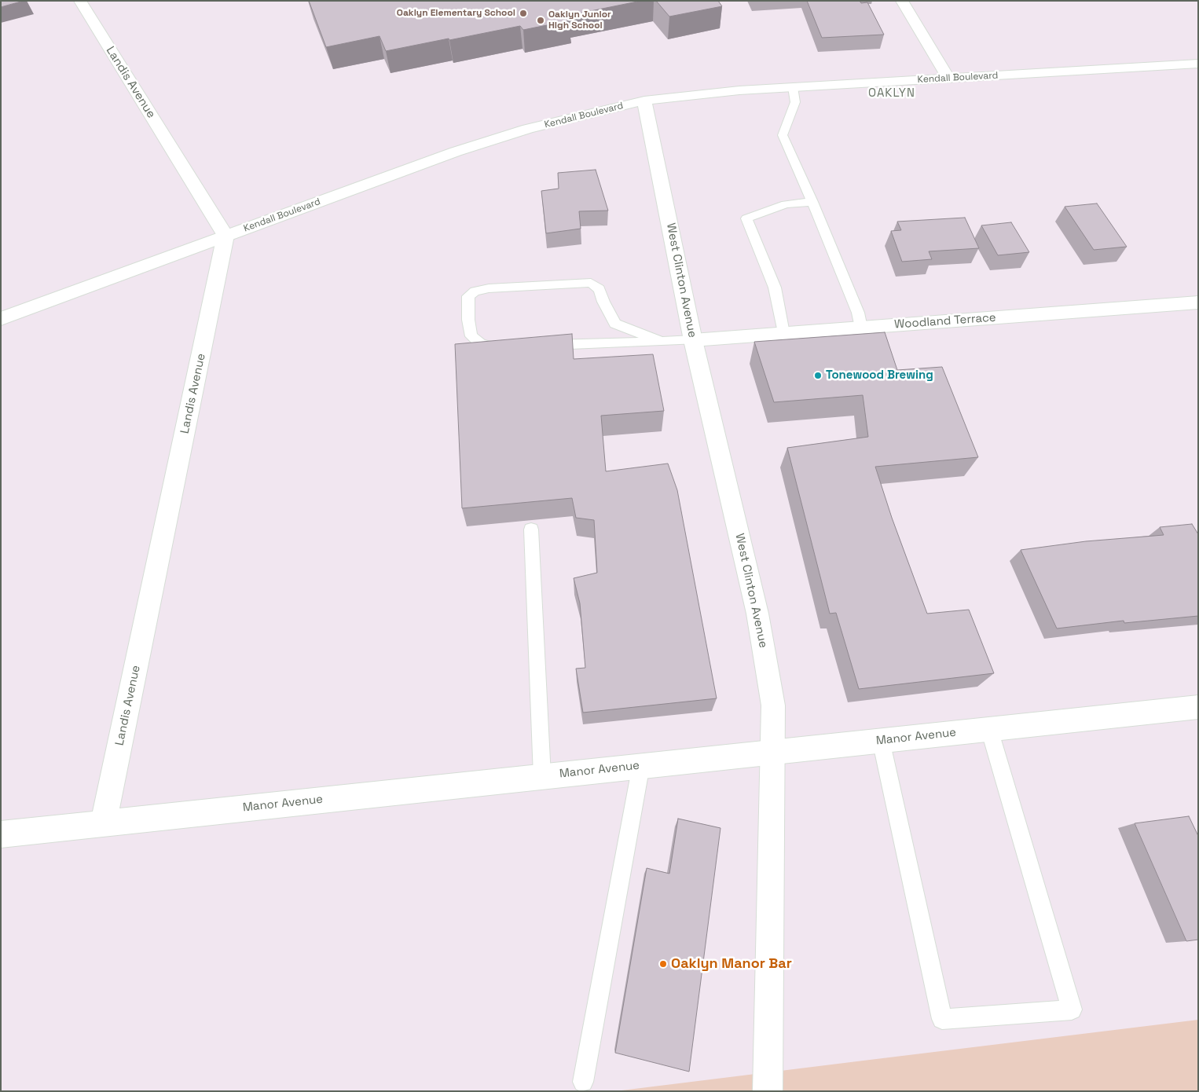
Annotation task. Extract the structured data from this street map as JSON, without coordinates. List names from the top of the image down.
{
  "streets": {
    "street": [
      "Kendall Boulevard",
      "Landis Avenue",
      "West Clinton Avenue",
      "Woodland Terrace",
      "Manor Avenue"
    ]
  },
  "crossings": [
    ["Kendall Boulevard", "Landis Avenue"],
    ["Kendall Boulevard", "West Clinton Avenue"],
    ["Landis Avenue", "Manor Avenue"],
    ["West Clinton Avenue", "Woodland Terrace"],
    ["West Clinton Avenue", "Manor Avenue"]
  ],
  "districts": ["OAKLYN"],
  "places": [
    "Oaklyn Elementary School",
    "Oaklyn Junior High School",
    "Tonewood Brewing",
    "Oaklyn Manor Bar"
  ]
}
